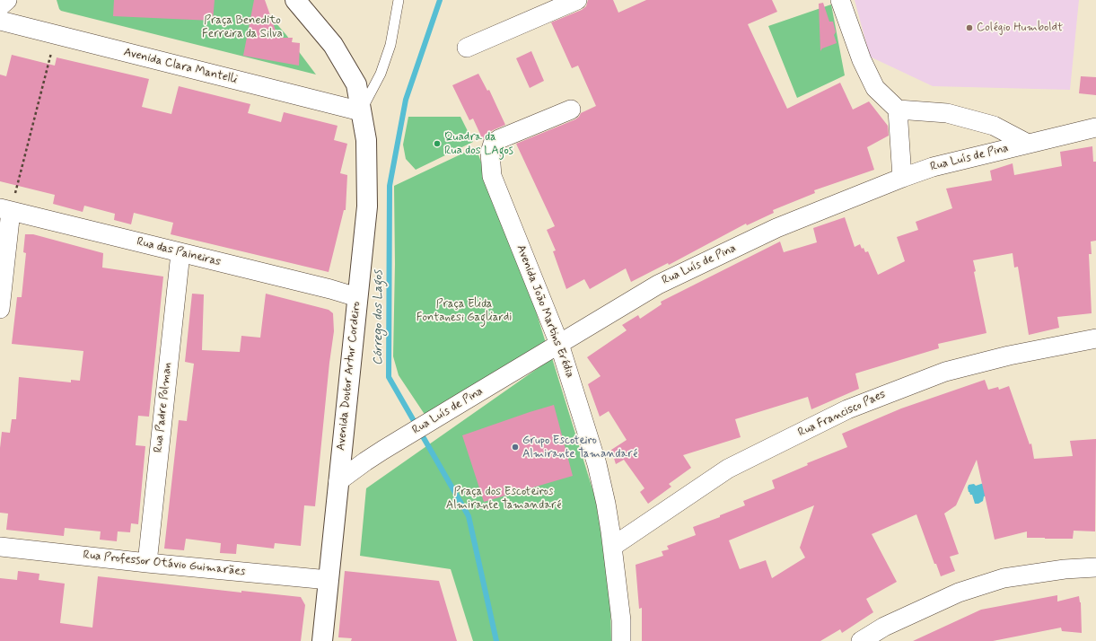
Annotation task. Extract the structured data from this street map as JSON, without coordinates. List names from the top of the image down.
{
  "streets": {
    "street": [
      "Avenida Clara Mantelli",
      "Rua Luís de Pina",
      "Rua das Paineiras",
      "Avenida João Martins Erédia",
      "Avenida Doutor Artur Cordeiro",
      "Rua Padre Polman",
      "Rua Francisco Paes",
      "Rua Professor Otávio Guimarães"
    ]
  },
  "crossings": [
    ["Avenida Clara Mantelli", "Avenida Doutor Artur Cordeiro"],
    ["Rua Luís de Pina", "Avenida João Martins Erédia"],
    ["Rua Luís de Pina", "Avenida Doutor Artur Cordeiro"],
    ["Rua das Paineiras", "Avenida Doutor Artur Cordeiro"],
    ["Rua das Paineiras", "Rua Padre Polman"],
    ["Avenida João Martins Erédia", "Rua Francisco Paes"],
    ["Avenida Doutor Artur Cordeiro", "Rua Professor Otávio Guimarães"],
    ["Rua Padre Polman", "Rua Professor Otávio Guimarães"]
  ],
  "water": ["Córrego dos Lagos"],
  "parks": ["Praça Benedito Ferreira da Silva", "Praça Elida Fontanesi Gagliardi", "Praça dos Escoteiros Almirante Tamandaré"],
  "places": ["Colégio Humboldt", "Quadra da Rua dos LAgos", "Grupo Escoteiro Almirante Tamandaré"]
}
